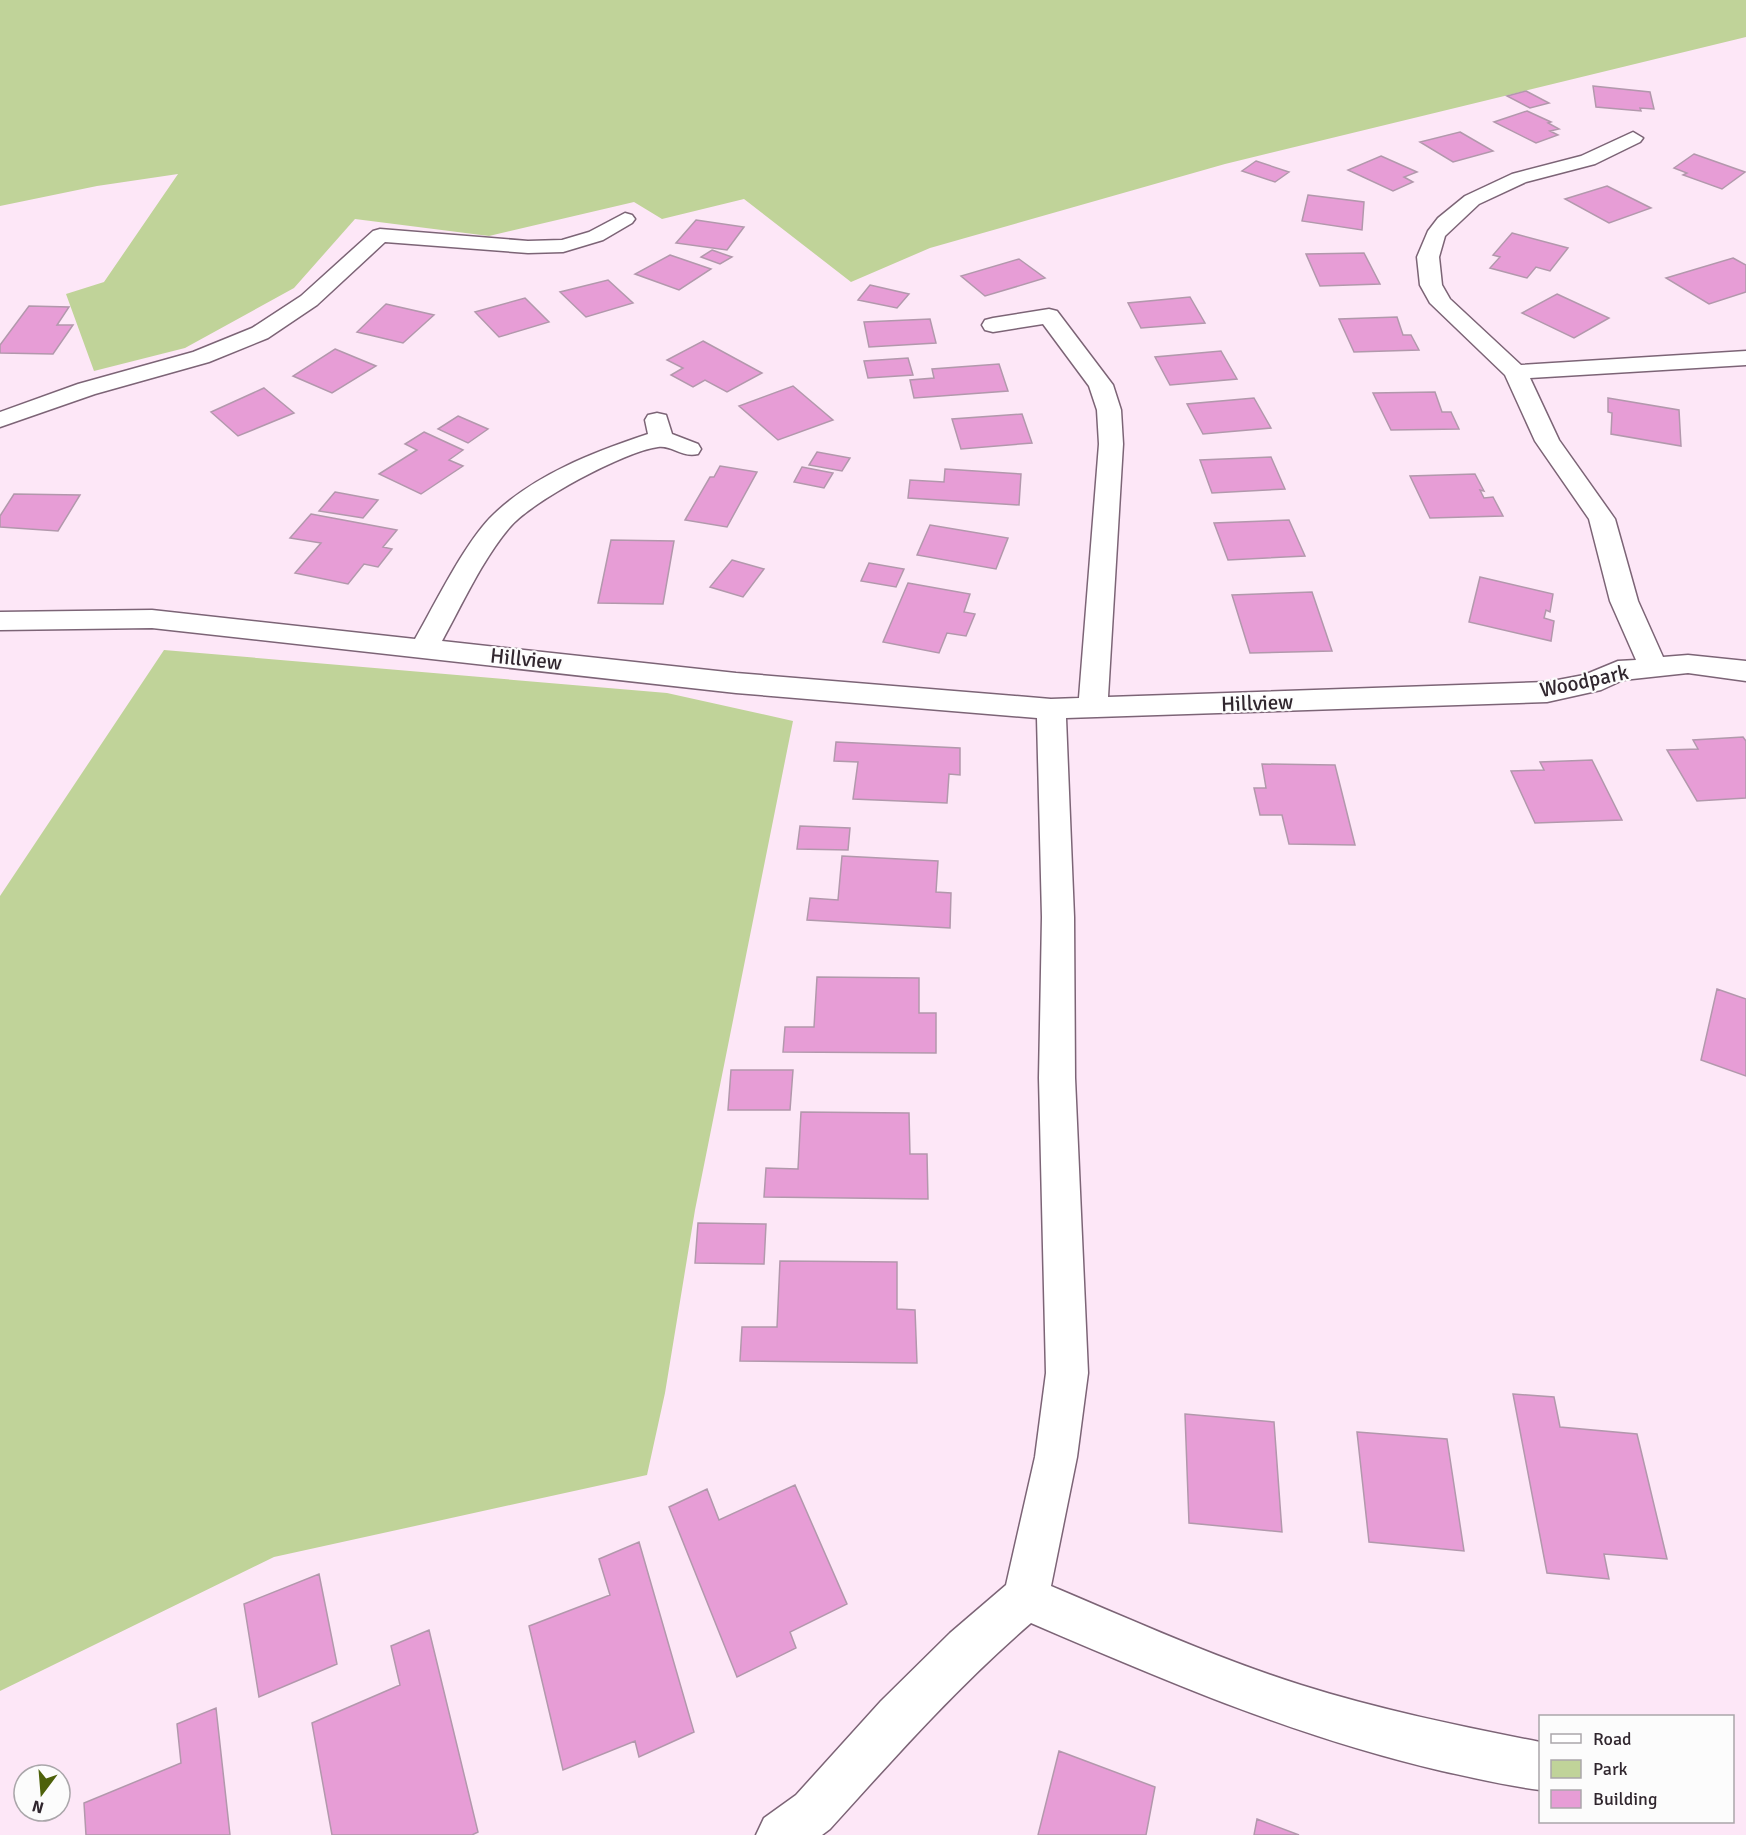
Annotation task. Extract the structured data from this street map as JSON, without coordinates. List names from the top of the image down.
{
  "streets": {
    "street": ["Hillview", "Woodpark"]
  },
  "crossings": [
    ["Hillview", "Woodpark"]
  ],
  "legend": ["Road", "Park", "Building"],
  "north": "bottom"
}
